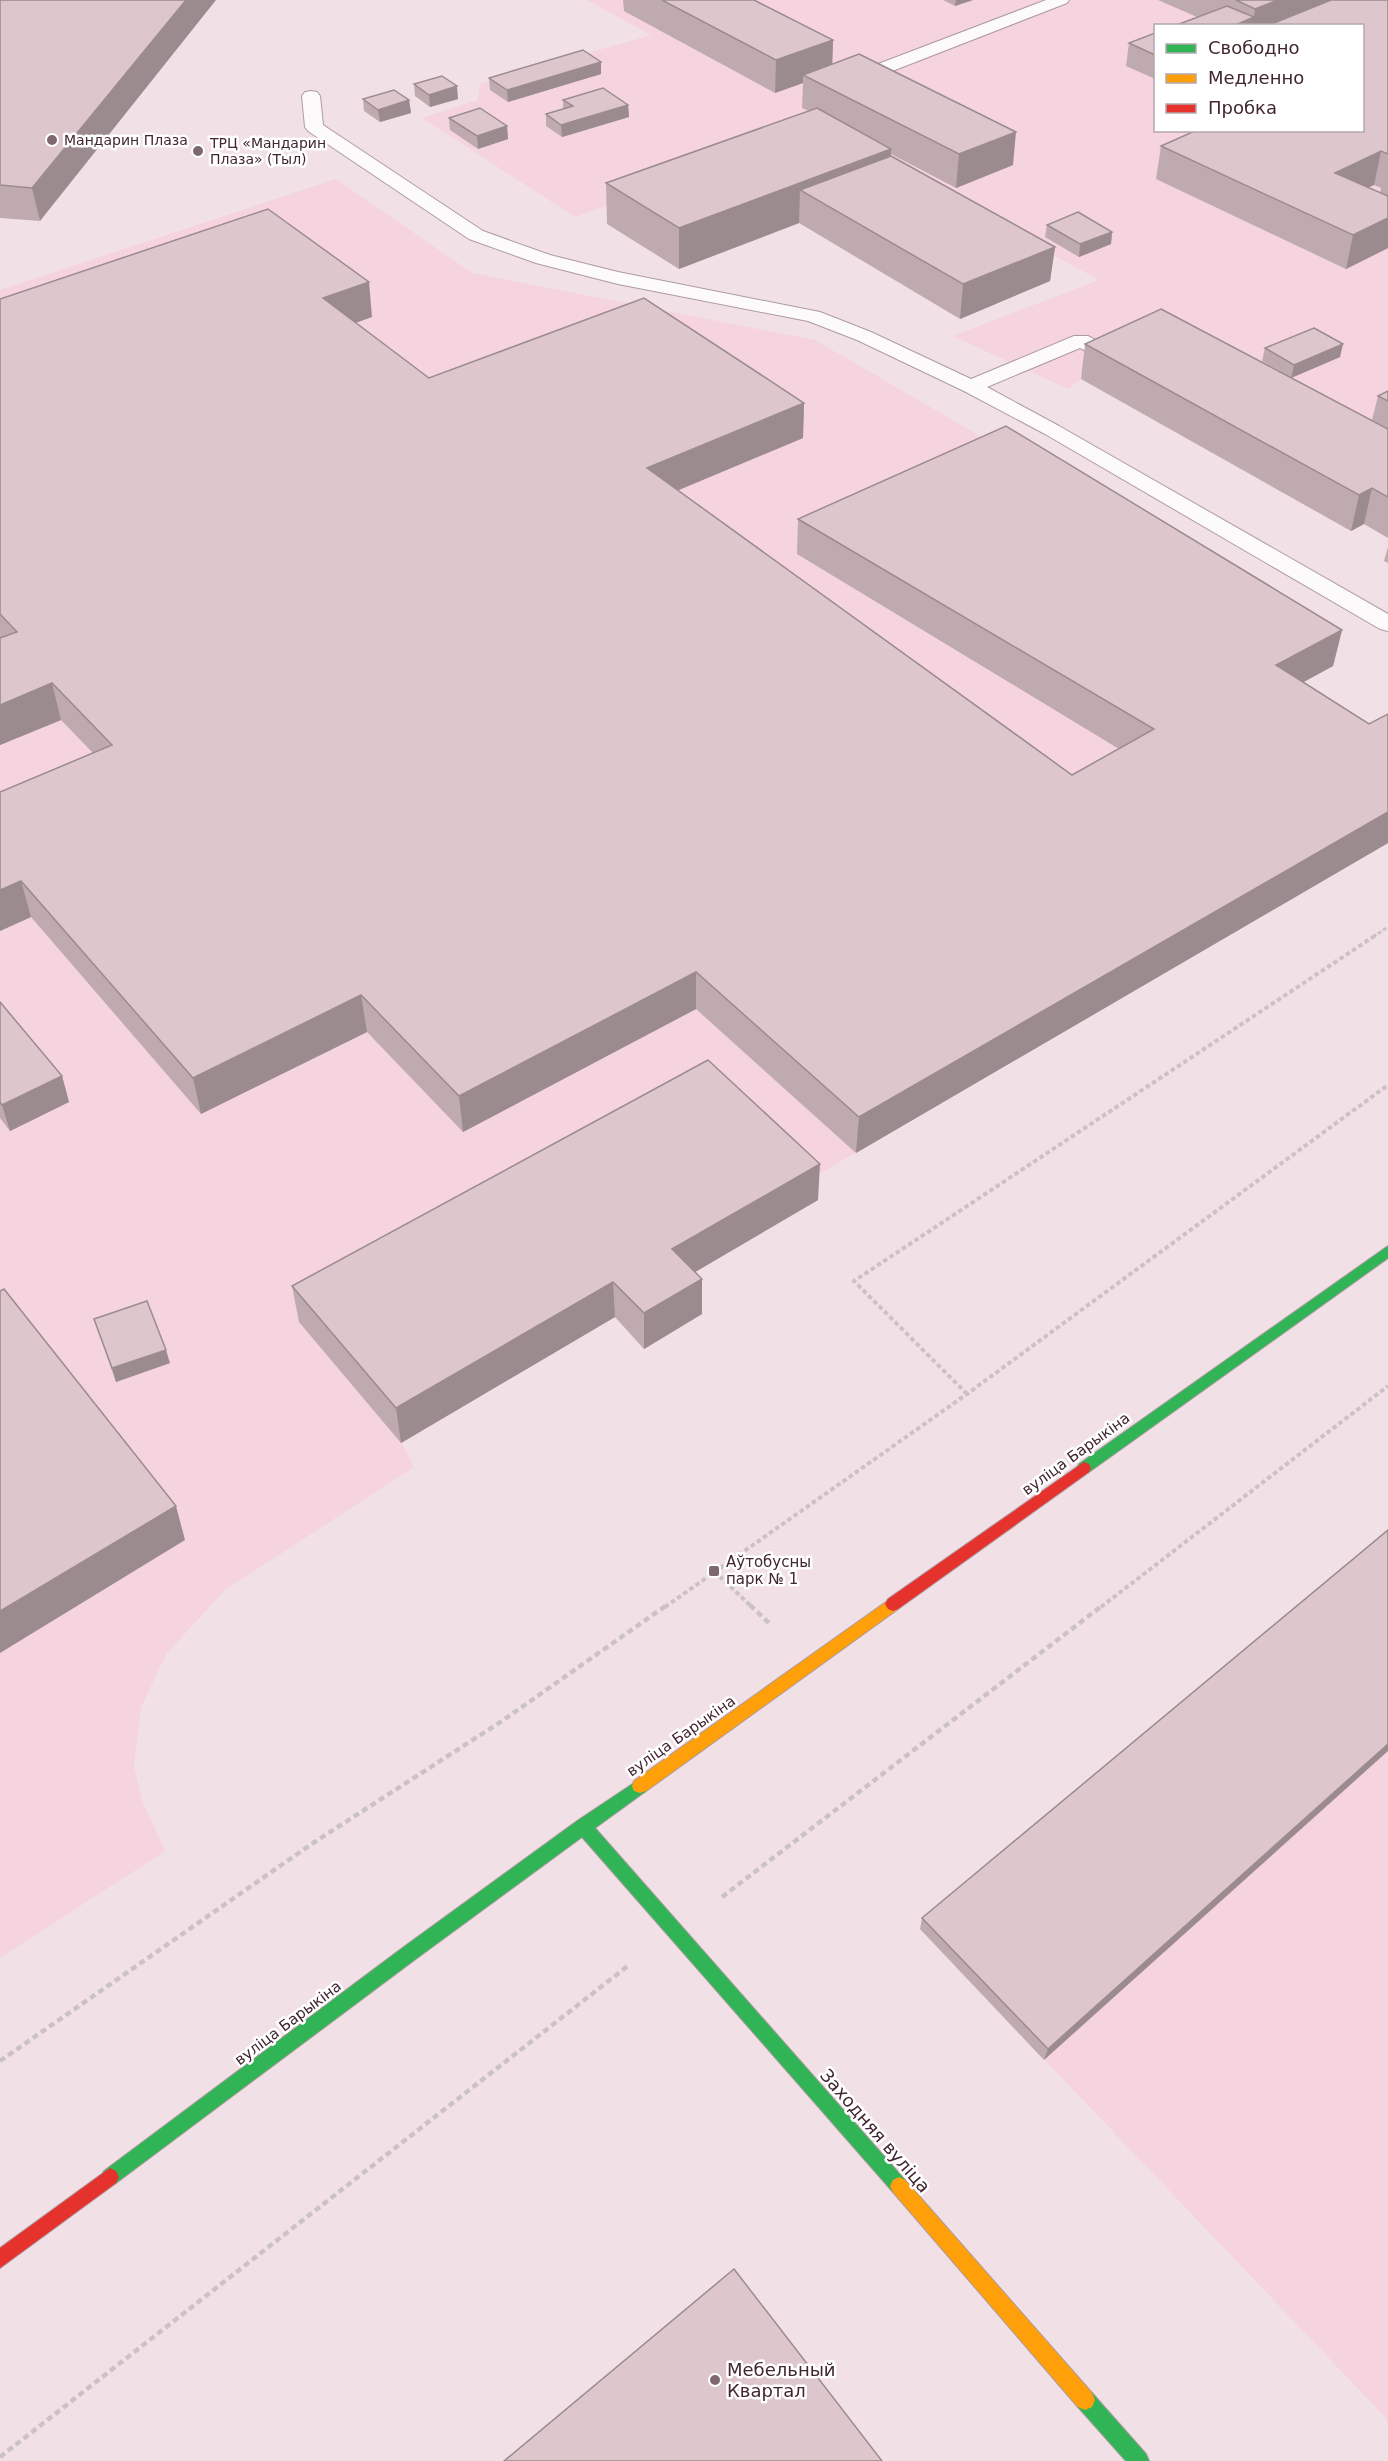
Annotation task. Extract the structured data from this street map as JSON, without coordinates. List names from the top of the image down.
{
  "streets": {
    "main road": ["вуліца Барыкіна", "Заходняя вуліца"]
  },
  "crossings": [
    ["вуліца Барыкіна", "Заходняя вуліца"]
  ],
  "places": {
    "other": ["Мандарин Плаза", "ТРЦ «Мандарин Плаза» (Тыл)", "Мебельный Квартал"],
    "transit": ["Аўтобусны парк № 1"]
  },
  "legend": ["Свободно", "Медленно", "Пробка"]
}
